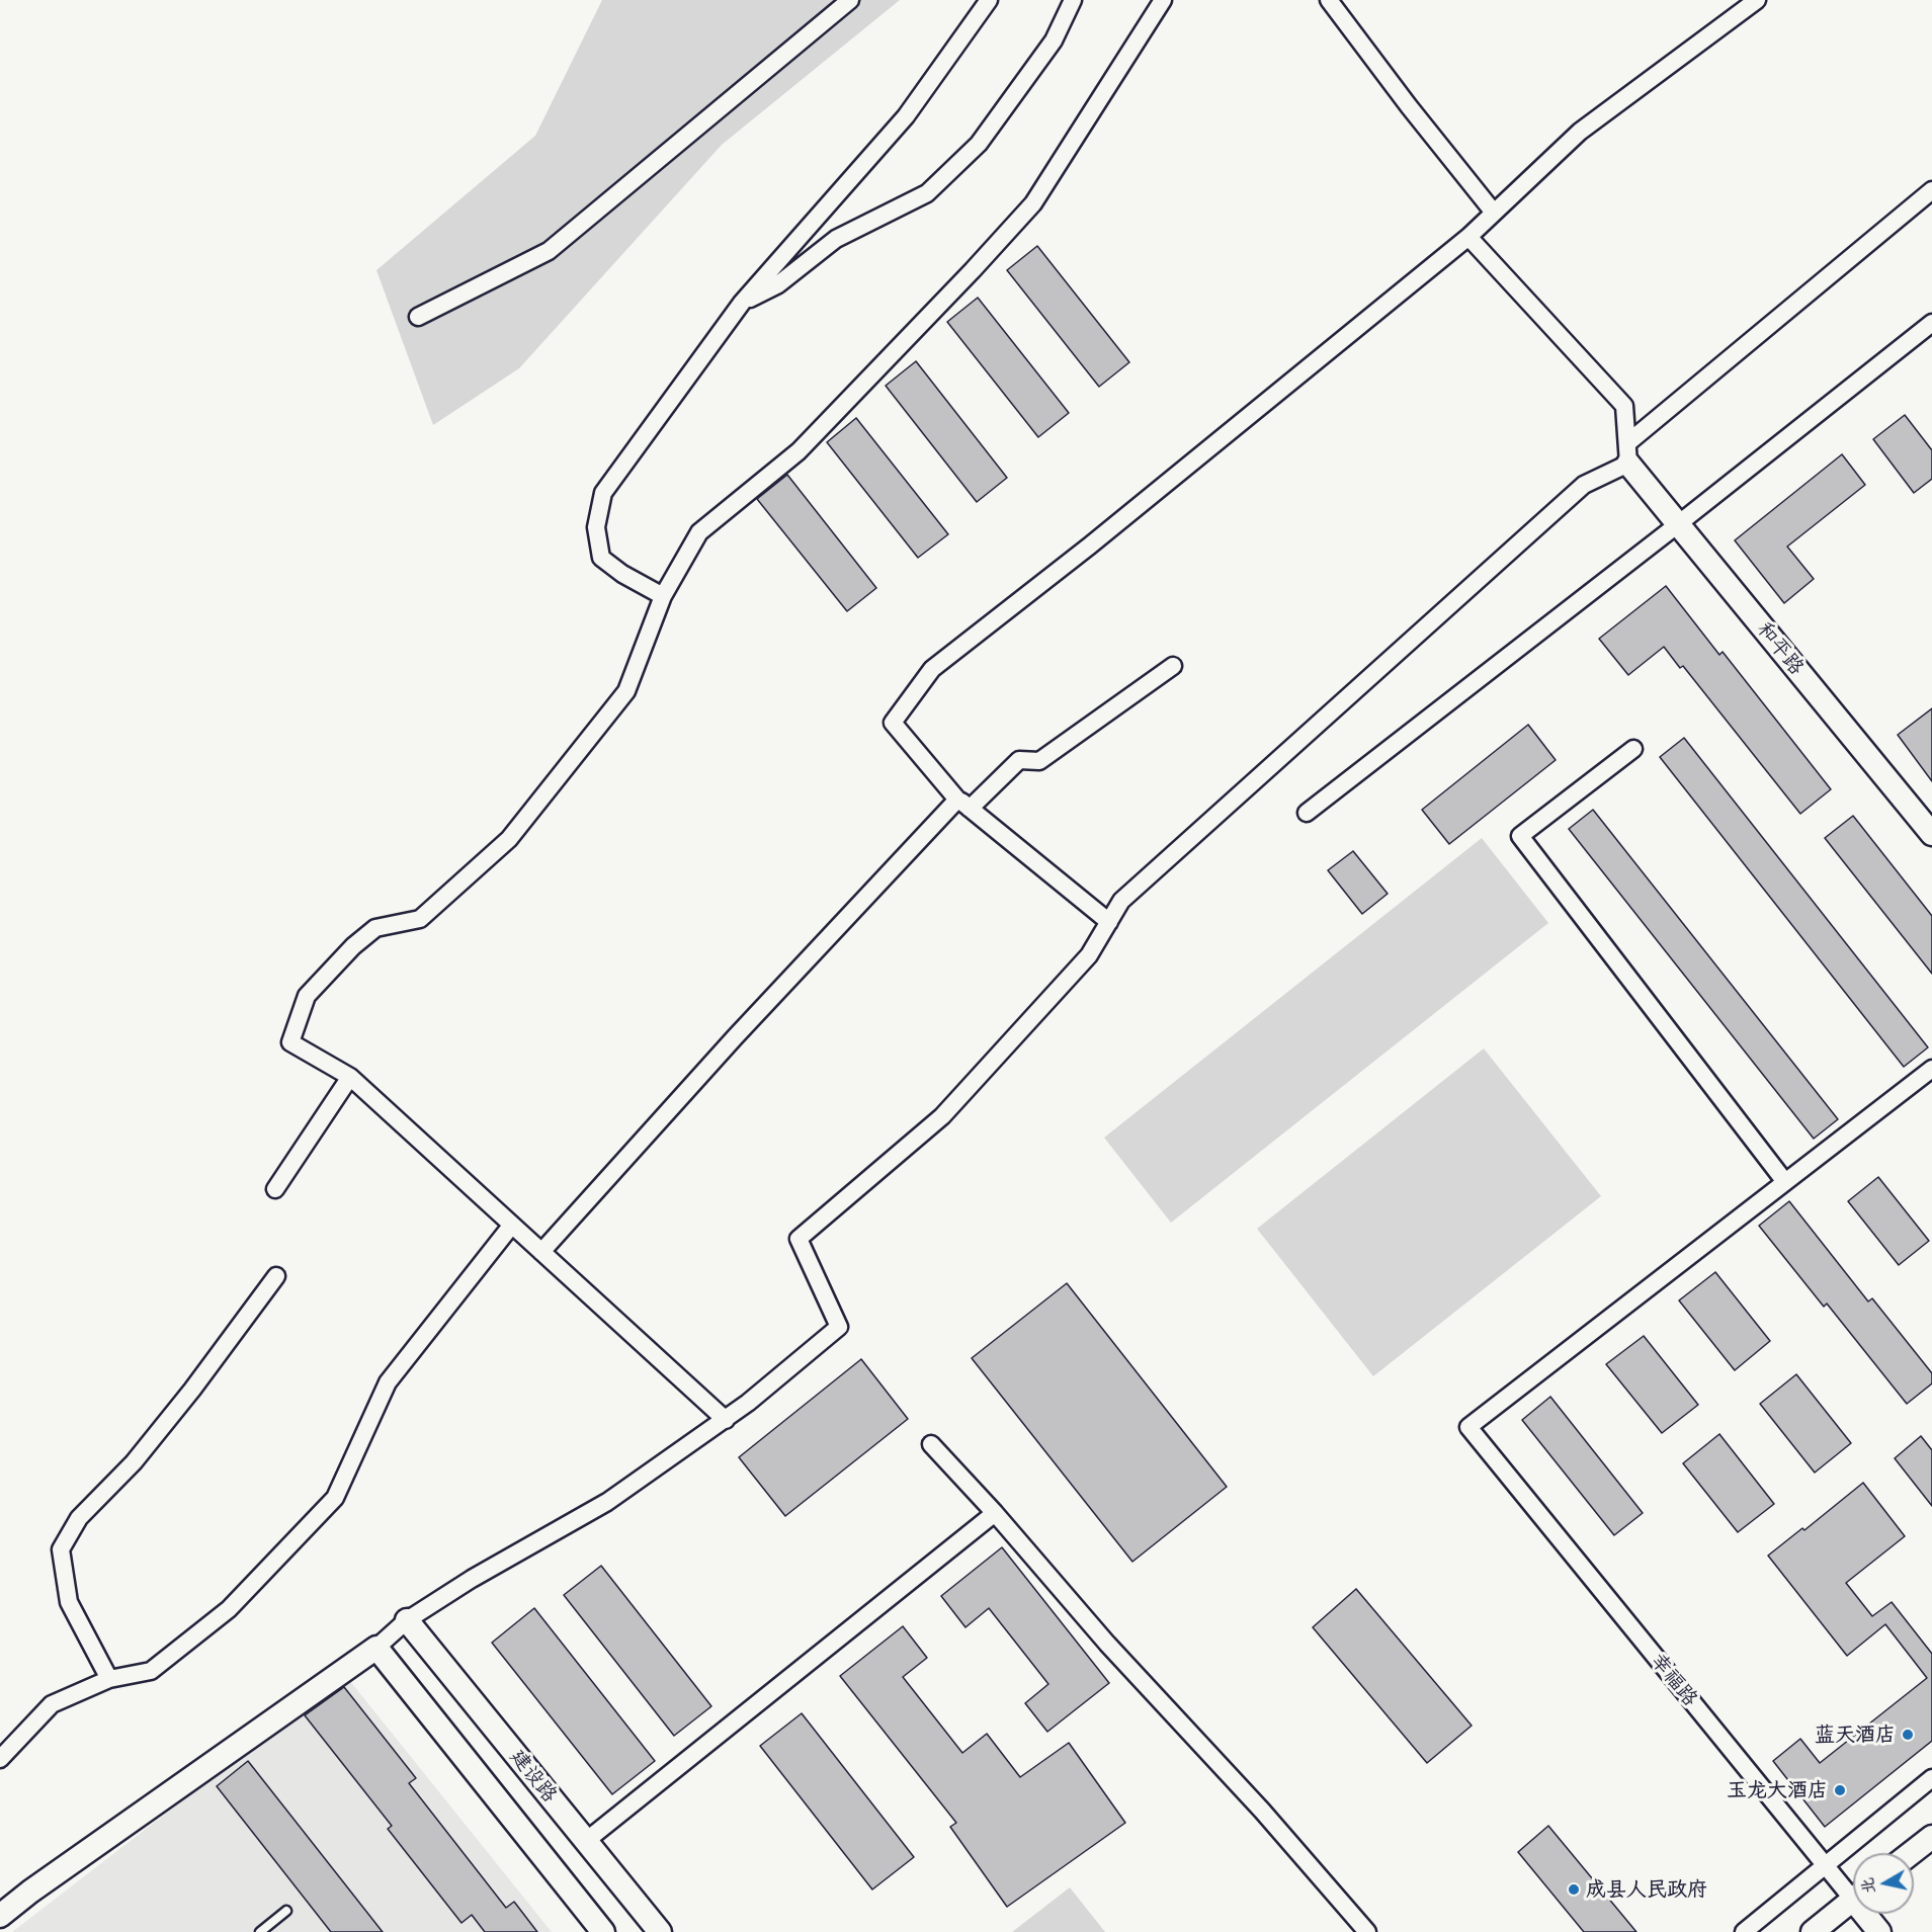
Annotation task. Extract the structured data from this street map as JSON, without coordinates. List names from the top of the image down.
{
  "streets": {
    "street": ["和平路", "幸福路", "建设路"]
  },
  "places": ["蓝天酒店", "玉龙大酒店", "成县人民政府"],
  "north": "left"
}
